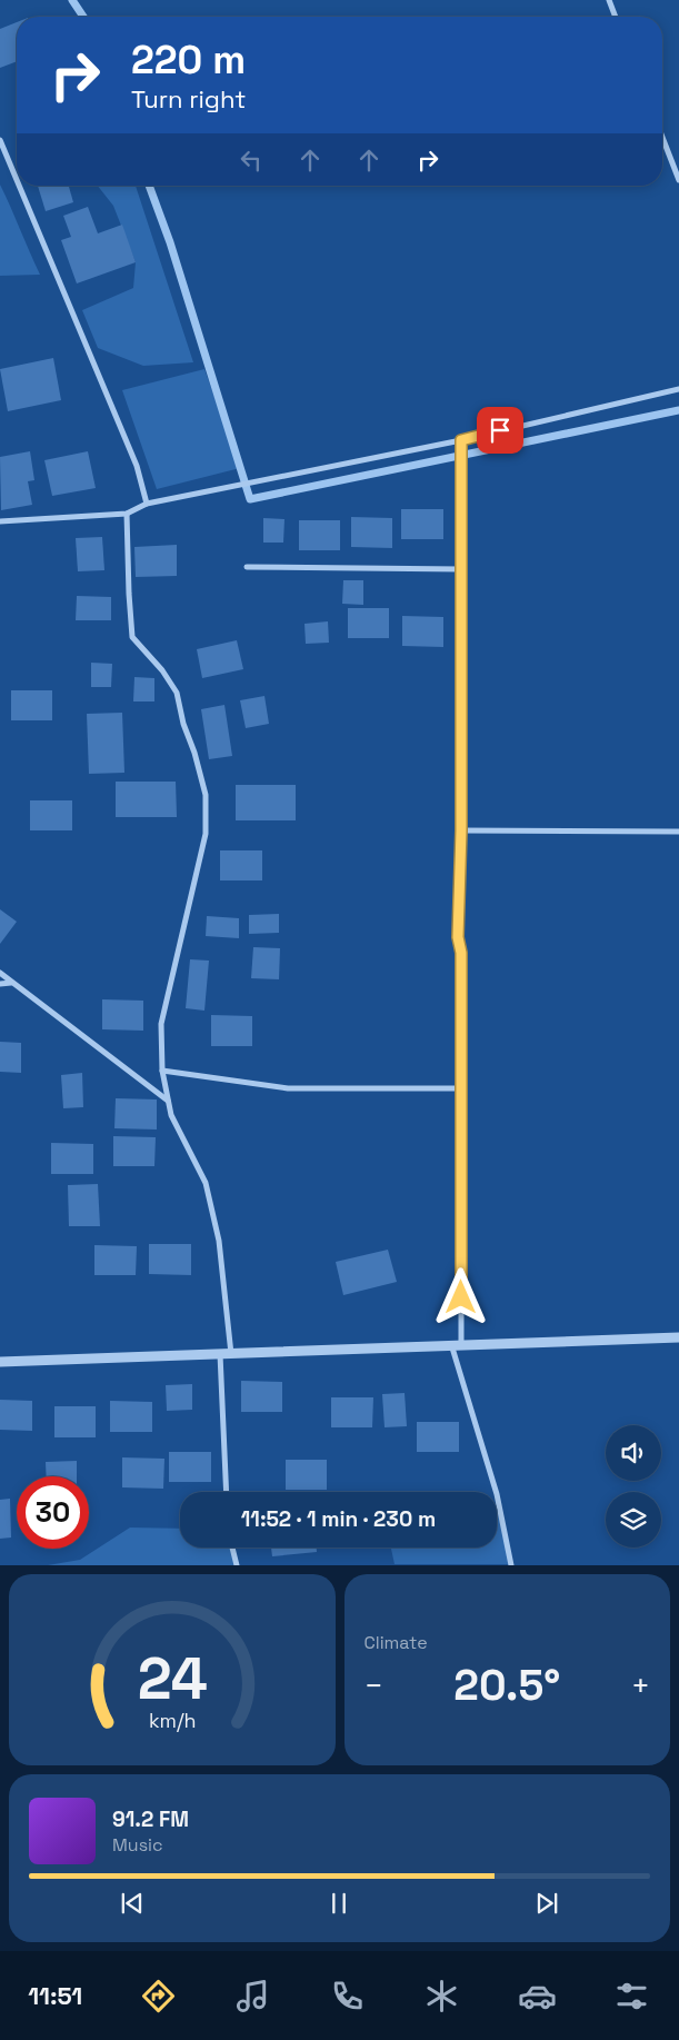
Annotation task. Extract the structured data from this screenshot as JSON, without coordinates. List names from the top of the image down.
{
  "page": {
    "turn": ["220 m", "Turn right"],
    "limit": "30",
    "trip": "11:52 · 1 min · 230 m",
    "tile": "Climate",
    "heat": ["−", "20.5°", "+"],
    "song": ["91.2 FM", "Music"],
    "tabs": "11:51",
    "gauge": ["24", "km/h"]
  }
}
